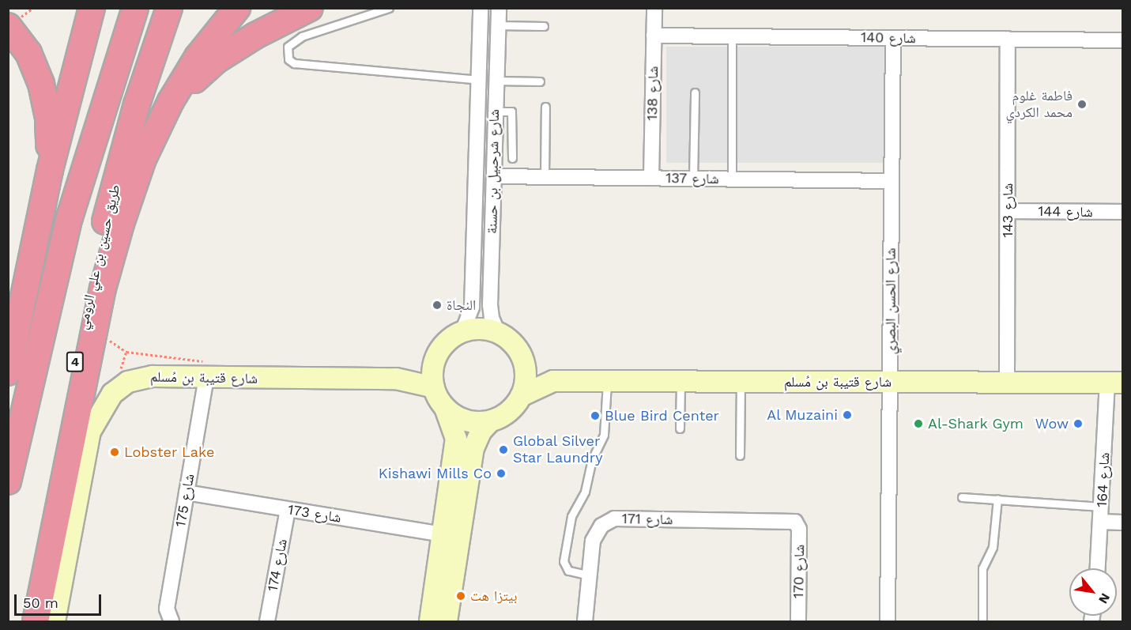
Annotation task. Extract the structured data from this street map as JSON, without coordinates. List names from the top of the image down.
{
  "streets": {
    "highway": ["طريق حسين بن علي الرومي", "4"],
    "street": [
      "شارع 140",
      "شارع 138",
      "شارع شرحبيل بن حسنة",
      "شارع 137",
      "شارع 143",
      "شارع 144",
      "شارع الحسن البصري",
      "شارع قتيبة بن مُسلم",
      "شارع 164",
      "شارع 175",
      "شارع 173",
      "شارع 171",
      "شارع 174",
      "شارع 170"
    ]
  },
  "crossings": [
    ["شارع 140", "شارع 138"],
    ["شارع 140", "شارع 143"],
    ["شارع 140", "شارع الحسن البصري"],
    ["شارع 138", "شارع 137"],
    ["شارع شرحبيل بن حسنة", "شارع 137"],
    ["شارع شرحبيل بن حسنة", "شارع قتيبة بن مُسلم"],
    ["شارع 137", "شارع الحسن البصري"],
    ["شارع 143", "شارع 144"],
    ["شارع 143", "شارع قتيبة بن مُسلم"],
    ["شارع الحسن البصري", "شارع قتيبة بن مُسلم"],
    ["شارع قتيبة بن مُسلم", "شارع 164"],
    ["شارع قتيبة بن مُسلم", "شارع 175"],
    ["شارع 175", "شارع 173"],
    ["شارع 173", "شارع 174"],
    ["شارع 171", "شارع 170"]
  ],
  "places": [
    "فاطمة غلوم محمد الكردي",
    "النجاة",
    "Al Muzaini",
    "Blue Bird Center",
    "Al-Shark Gym",
    "Wow",
    "Global Silver Star Laundry",
    "Lobster Lake",
    "Kishawi Mills Co",
    "بيتزا هت"
  ],
  "scale_bar": "50 m",
  "north": "bottom right"
}
